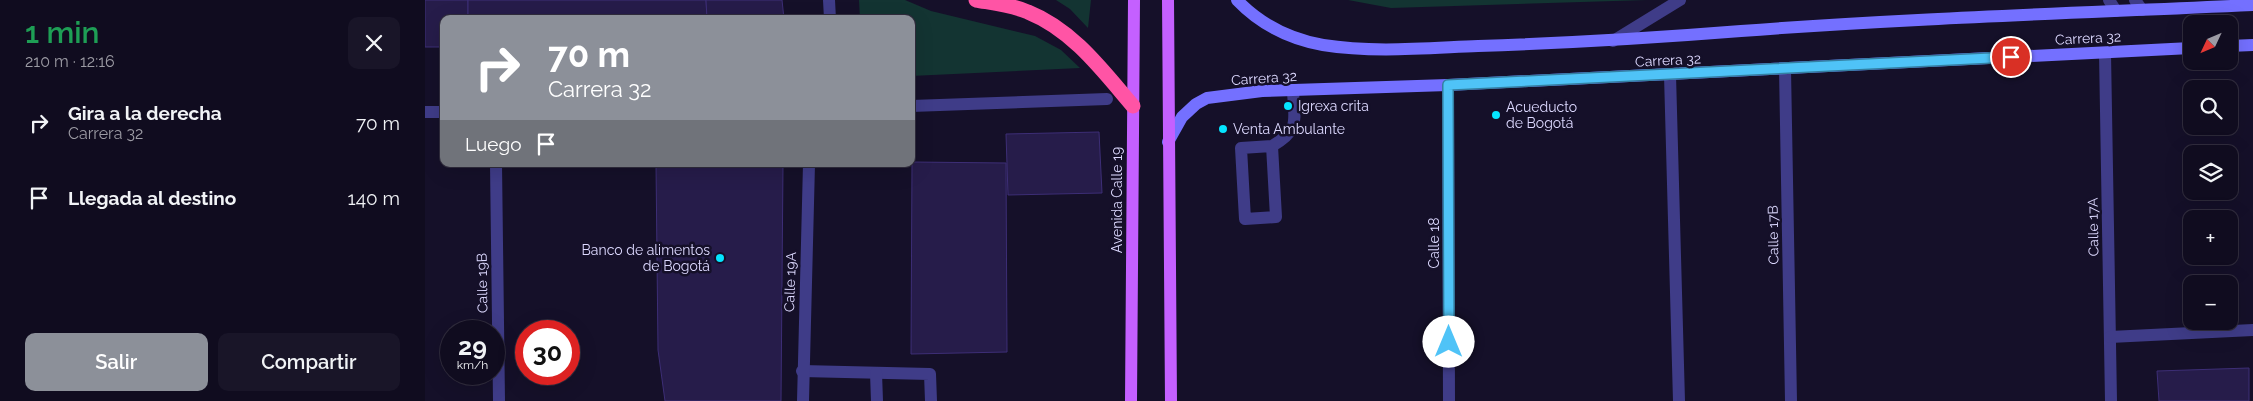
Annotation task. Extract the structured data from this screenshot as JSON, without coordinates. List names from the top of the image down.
{
  "streets": {
    "main road": ["Avenida Calle 19"],
    "street": [
      "Carrera 32",
      "Calle 17A",
      "Calle 17B",
      "Calle 18",
      "Calle 19A",
      "Calle 19B"
    ]
  },
  "crossings": [
    ["Carrera 32", "Calle 17A"],
    ["Carrera 32", "Calle 17B"],
    ["Carrera 32", "Calle 18"]
  ],
  "places": [
    "Igrexa crita",
    "Acueducto de Bogotá",
    "Venta Ambulante",
    "Banco de alimentos de Bogotá"
  ],
  "north": "bottom left",
  "page": {
    "heading": ["1 min", "210 m · 12:16"],
    "map_buttons": ["+", "−"],
    "turn": ["70 m", "Carrera 32"],
    "list": [
      {
        "name": "Gira a la derecha",
        "note": "Carrera 32",
        "value": "70 m"
      },
      {
        "name": "Llegada al destino",
        "value": "140 m"
      }
    ],
    "then": "Luego",
    "speed": "29 km/h",
    "limit": "30",
    "buttons": ["Salir", "Compartir"]
  }
}
